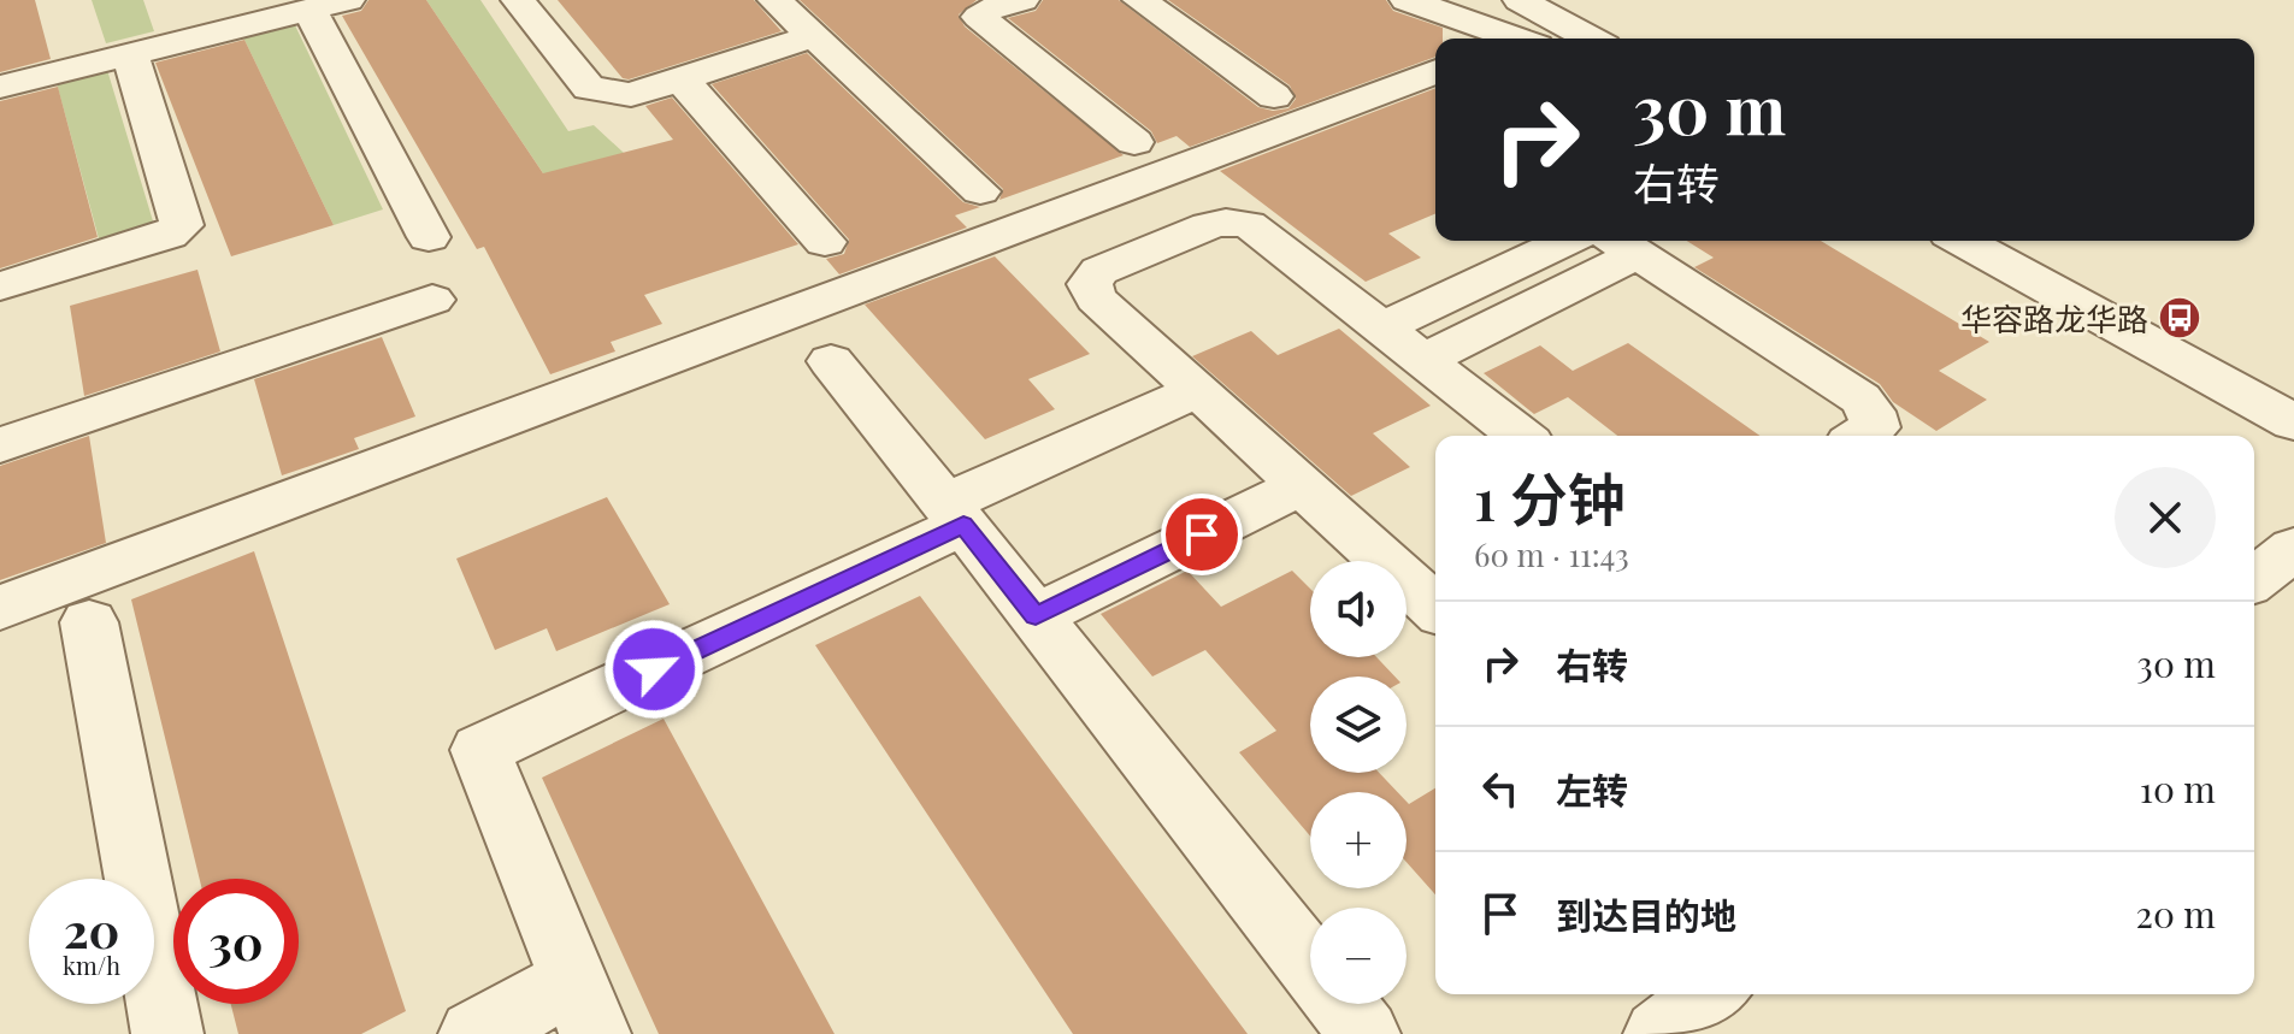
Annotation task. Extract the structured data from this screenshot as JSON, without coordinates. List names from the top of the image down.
{
  "places": {
    "bus stop": ["华容路龙华路"]
  },
  "page": {
    "turn": ["30 m", "右转"],
    "heading": ["1 分钟", "60 m · 11:43"],
    "map_buttons": ["+", "−"],
    "list": [
      {
        "name": "右转",
        "value": "30 m"
      },
      {
        "name": "左转",
        "value": "10 m"
      },
      {
        "name": "到达目的地",
        "value": "20 m"
      }
    ],
    "speed": "20 km/h",
    "limit": "30"
  }
}
